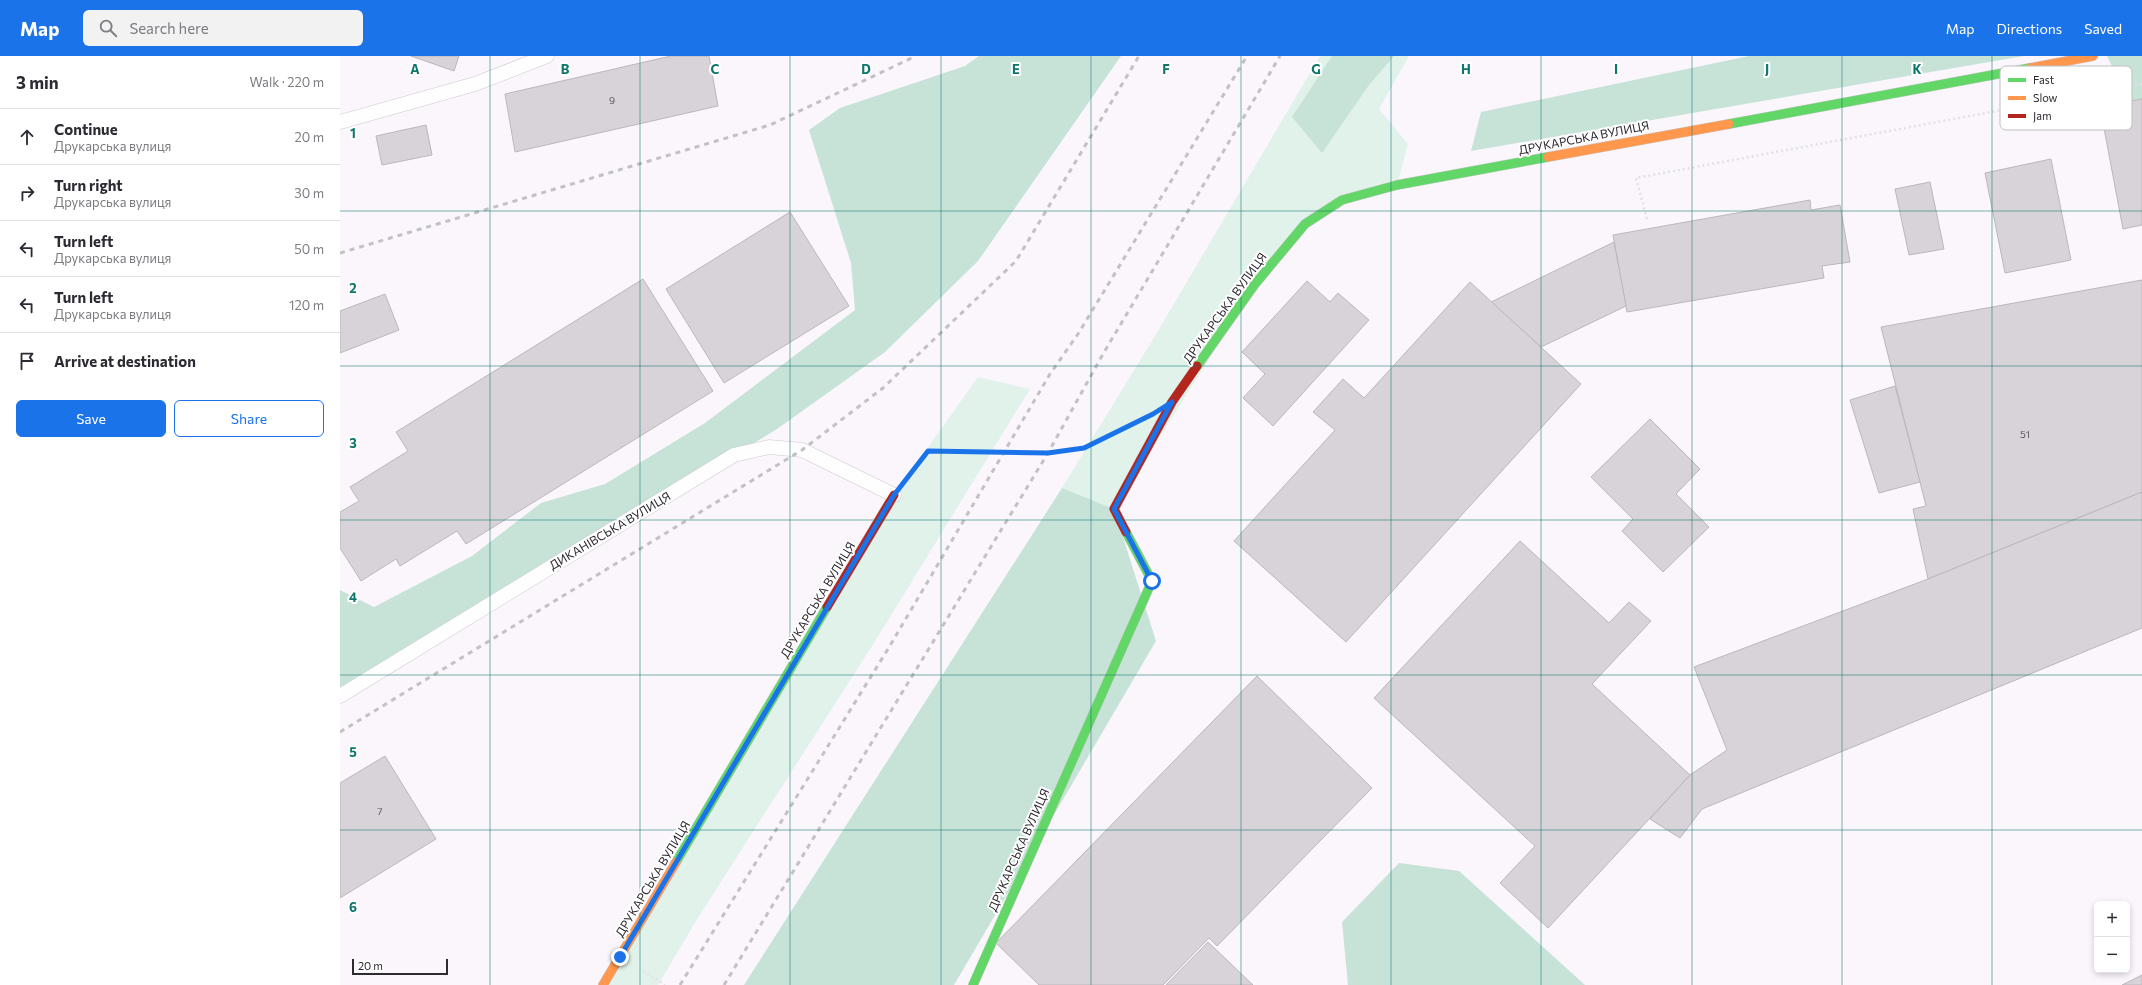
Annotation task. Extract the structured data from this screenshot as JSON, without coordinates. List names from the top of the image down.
{
  "streets": {
    "street": ["ДРУКАРСЬКА ВУЛИЦЯ"],
    "lane": ["ДИКАНІВСЬКА ВУЛИЦЯ"]
  },
  "crossings": [
    ["ДРУКАРСЬКА ВУЛИЦЯ", "ДИКАНІВСЬКА ВУЛИЦЯ"]
  ],
  "house_numbers": ["9", "51", "7"],
  "legend": ["Fast", "Slow", "Jam"],
  "scale_bar": "20 m",
  "page": {
    "header": "Map",
    "search": "Search here",
    "nav": ["Map", "Directions", "Saved"],
    "heading": ["3 min", "Walk · 220 m"],
    "list": [
      ["Continue", "Друкарська вулиця", "20 m"],
      ["Turn right", "Друкарська вулиця", "30 m"],
      ["Turn left", "Друкарська вулиця", "50 m"],
      ["Turn left", "Друкарська вулиця", "120 m"],
      "Arrive at destination"
    ],
    "buttons": ["Save", "Share"],
    "map_buttons": ["+", "−"],
    "scale": "20 m"
  },
  "grid": {
    "columns": [
      "A",
      "B",
      "C",
      "D",
      "E",
      "F",
      "G",
      "H",
      "I",
      "J",
      "K"
    ],
    "rows": [
      "1",
      "2",
      "3",
      "4",
      "5",
      "6"
    ]
  }
}
